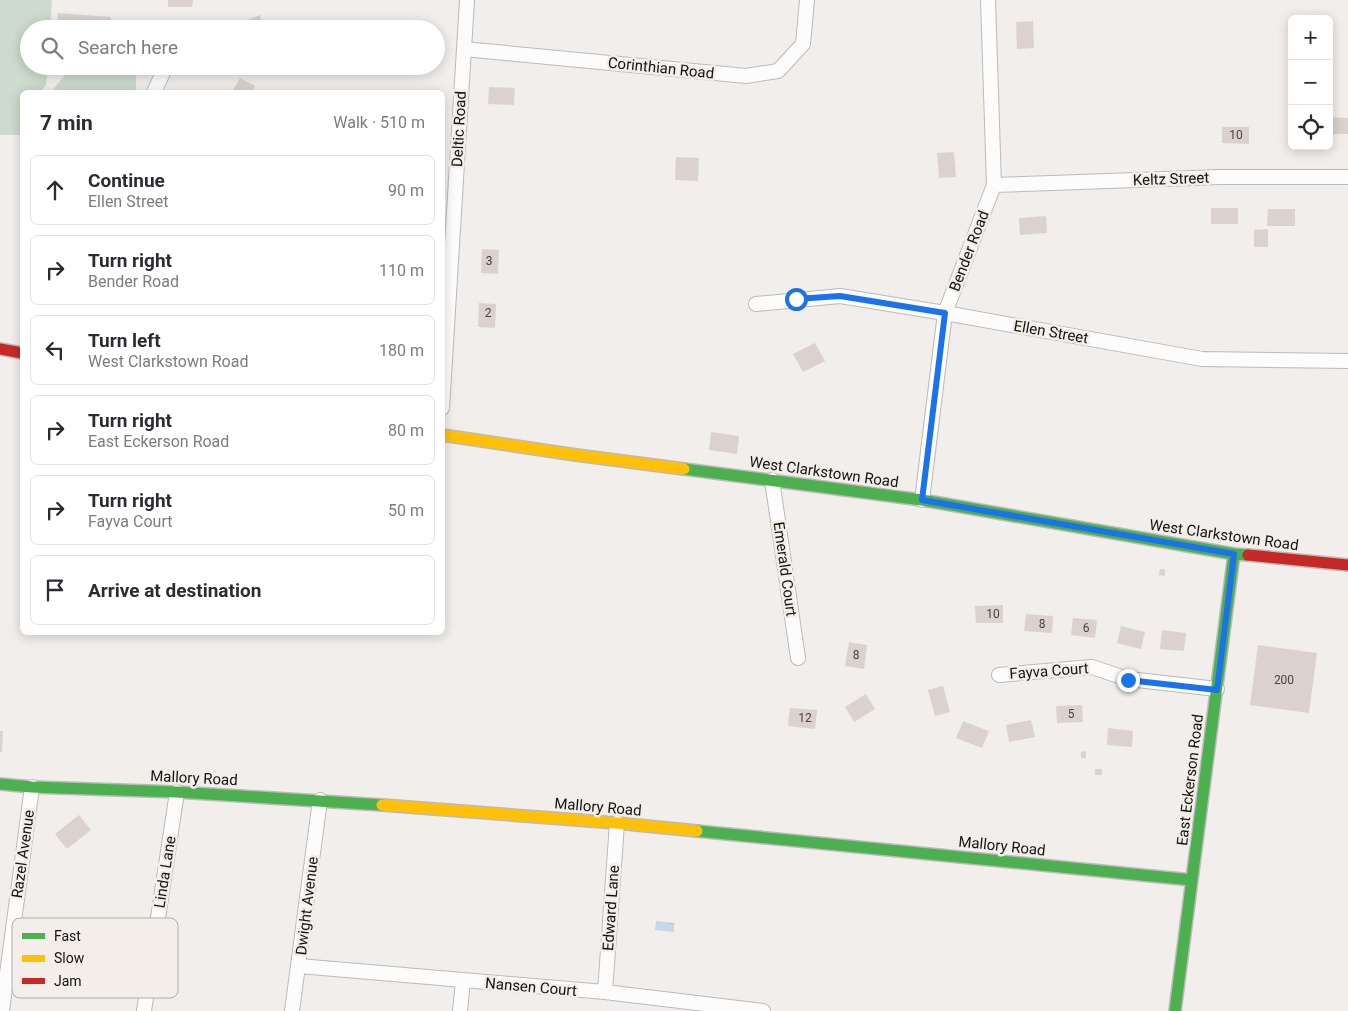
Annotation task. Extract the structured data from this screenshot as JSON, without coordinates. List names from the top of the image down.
{
  "streets": {
    "street": [
      "Corinthian Road",
      "Deltic Road",
      "Keltz Street",
      "Bender Road",
      "Ellen Street",
      "West Clarkstown Road",
      "Emerald Court",
      "Fayva Court",
      "Mallory Road",
      "East Eckerson Road",
      "Razel Avenue",
      "Linda Lane",
      "Dwight Avenue",
      "Edward Lane",
      "Nansen Court"
    ]
  },
  "crossings": [
    ["Corinthian Road", "Deltic Road"],
    ["Keltz Street", "Bender Road"],
    ["Bender Road", "Ellen Street"],
    ["Bender Road", "West Clarkstown Road"],
    ["West Clarkstown Road", "Emerald Court"],
    ["West Clarkstown Road", "East Eckerson Road"],
    ["Fayva Court", "East Eckerson Road"],
    ["Mallory Road", "East Eckerson Road"],
    ["Mallory Road", "Razel Avenue"],
    ["Mallory Road", "Linda Lane"],
    ["Mallory Road", "Dwight Avenue"],
    ["Mallory Road", "Edward Lane"],
    ["Dwight Avenue", "Nansen Court"],
    ["Edward Lane", "Nansen Court"]
  ],
  "house_numbers": [
    "10",
    "3",
    "2",
    "10",
    "8",
    "6",
    "8",
    "200",
    "5",
    "12"
  ],
  "legend": ["Fast", "Slow", "Jam"],
  "page": {
    "map_buttons": ["+", "−"],
    "search": "Search here",
    "heading": ["7 min", "Walk · 510 m"],
    "list": [
      ["Continue", "Ellen Street", "90 m"],
      ["Turn right", "Bender Road", "110 m"],
      ["Turn left", "West Clarkstown Road", "180 m"],
      ["Turn right", "East Eckerson Road", "80 m"],
      ["Turn right", "Fayva Court", "50 m"],
      "Arrive at destination"
    ]
  }
}
